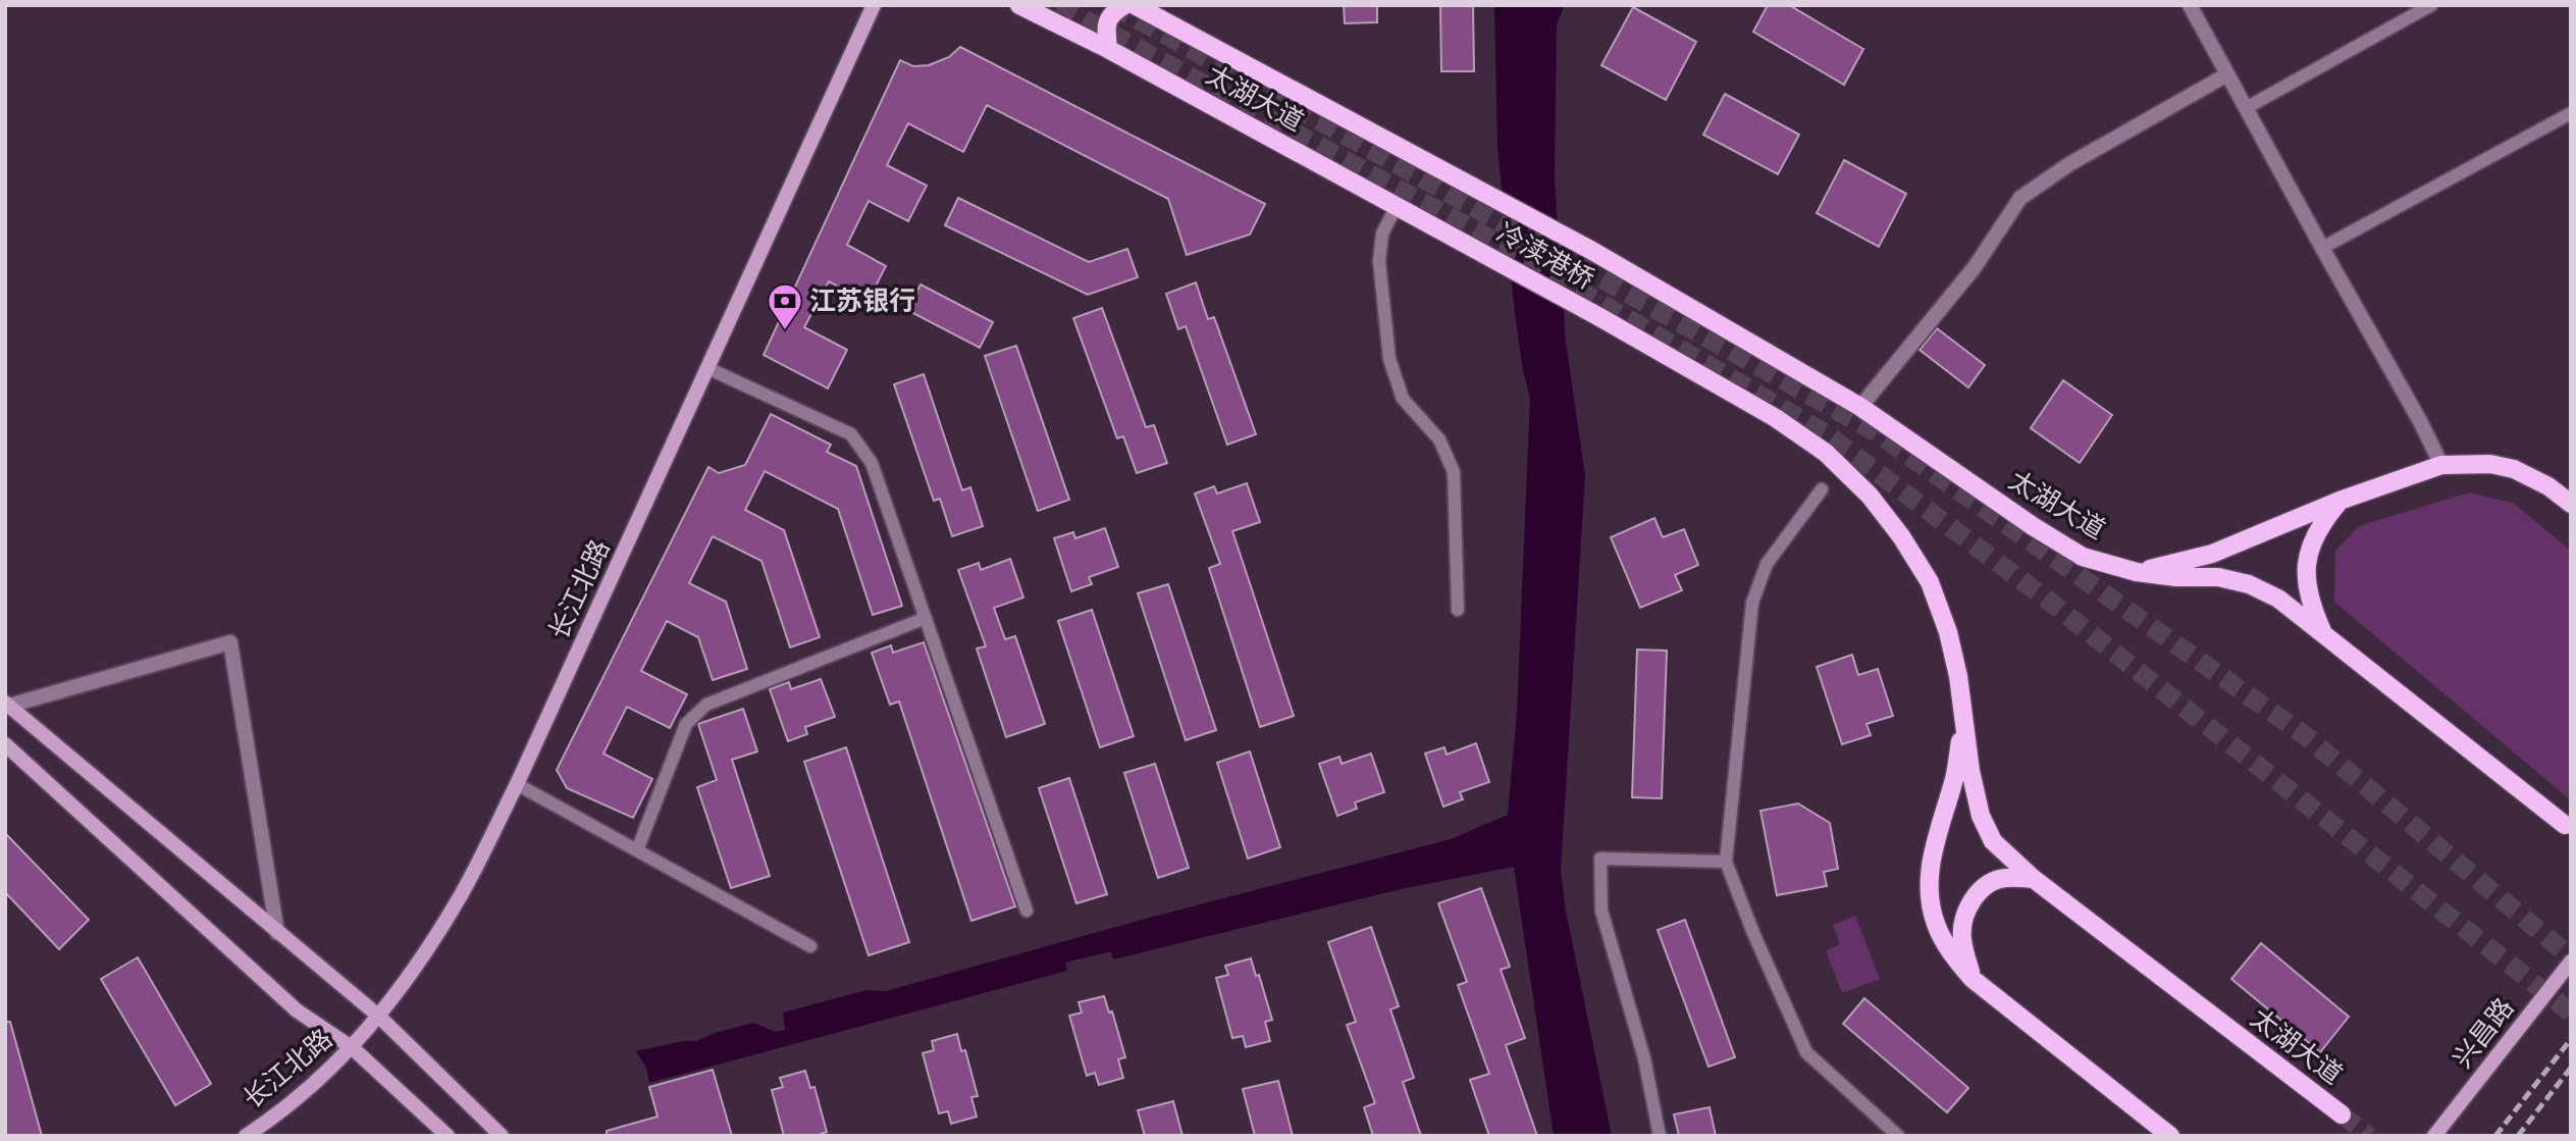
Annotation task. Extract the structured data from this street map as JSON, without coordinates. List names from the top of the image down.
{
  "streets": {
    "main road": [
      "太湖大道",
      "冷渎港桥",
      "长江北路",
      "兴昌路"
    ]
  },
  "crossings": [
    ["太湖大道", "冷渎港桥"]
  ],
  "places": {
    "bank": ["江苏银行"]
  }
}
